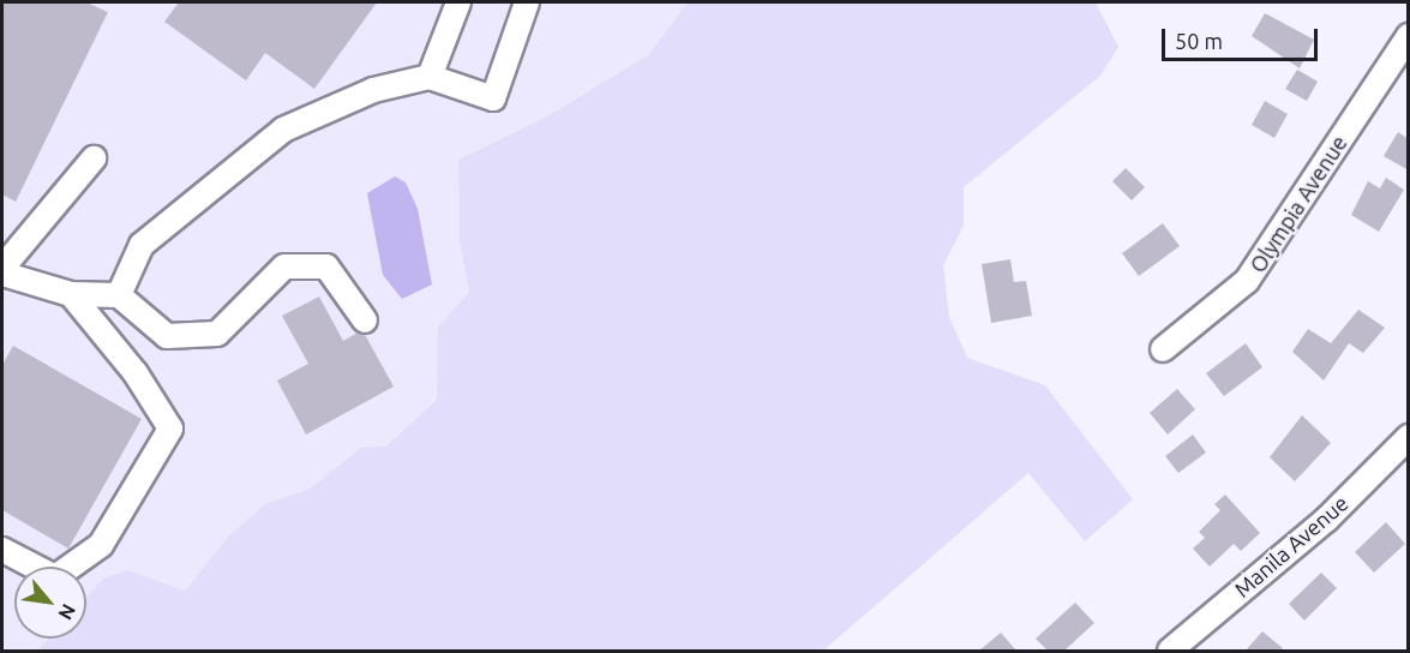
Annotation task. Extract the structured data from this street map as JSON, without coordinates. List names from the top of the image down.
{
  "streets": {
    "street": ["Olympia Avenue", "Manila Avenue"]
  },
  "scale_bar": "50 m",
  "north": "bottom right"
}
